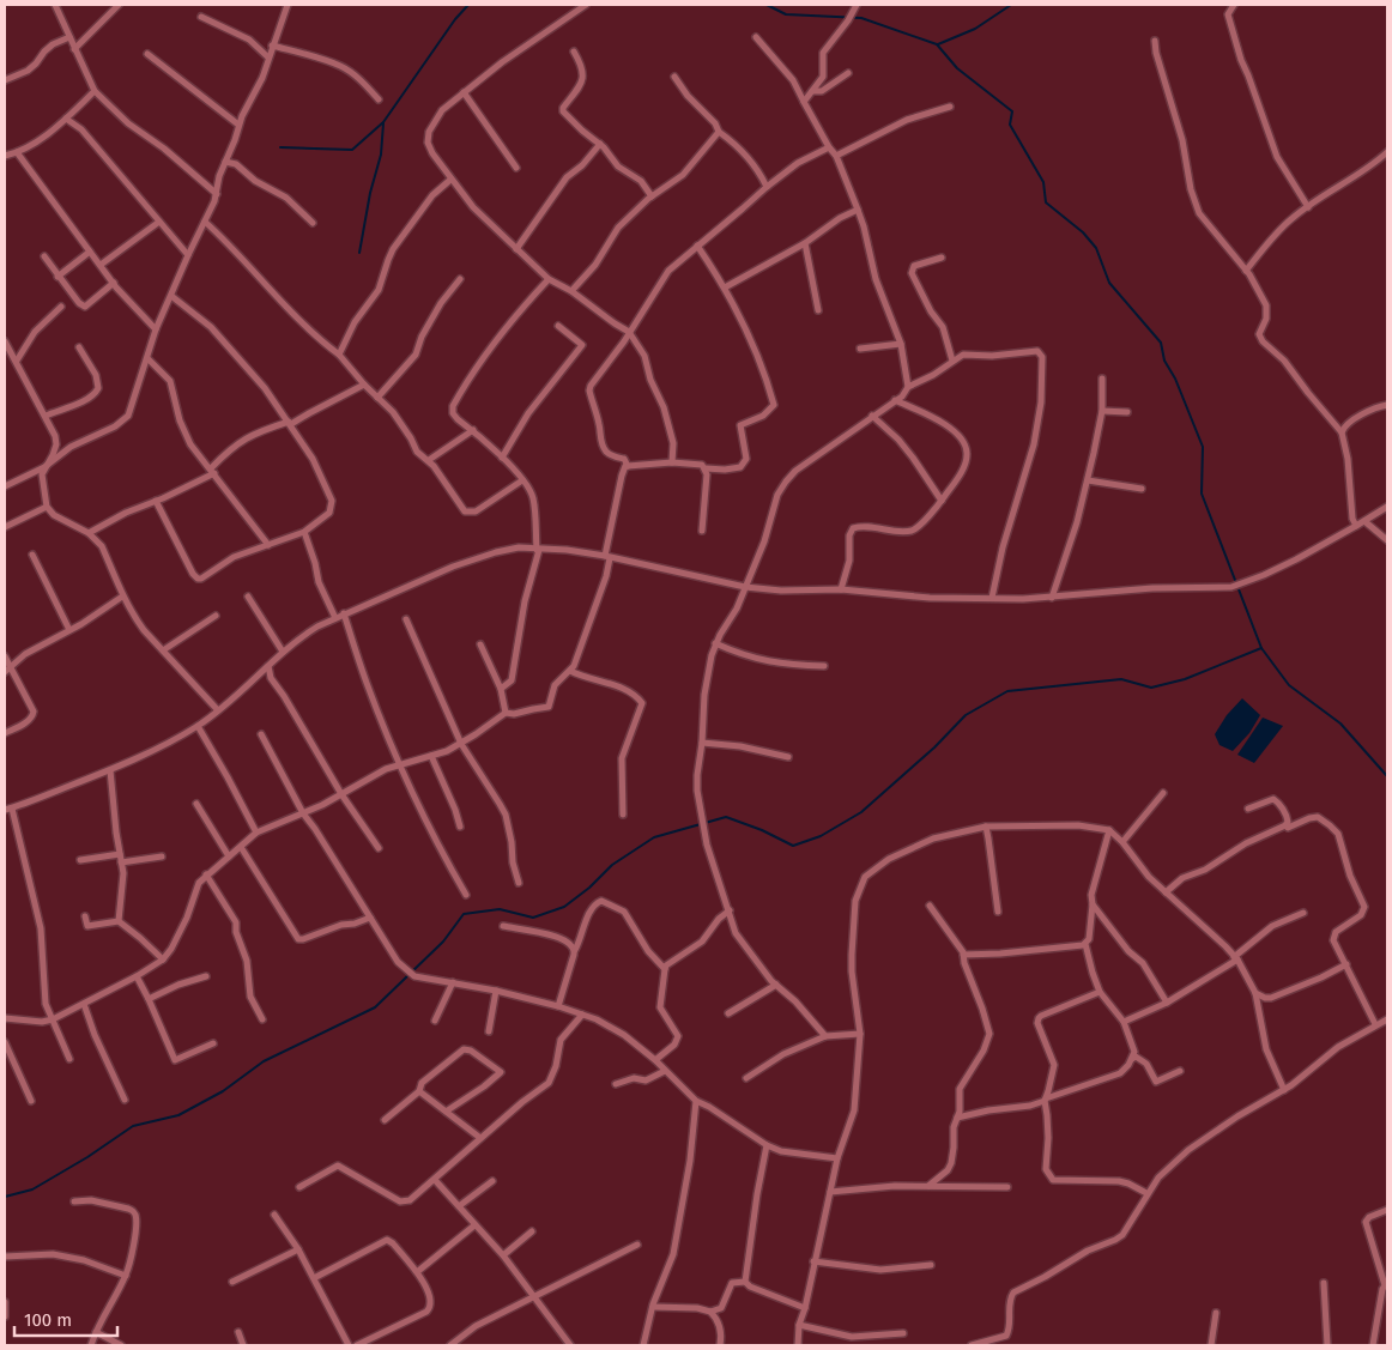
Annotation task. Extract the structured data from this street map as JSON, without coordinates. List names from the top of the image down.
{
  "scale_bar": "100 m"
}
